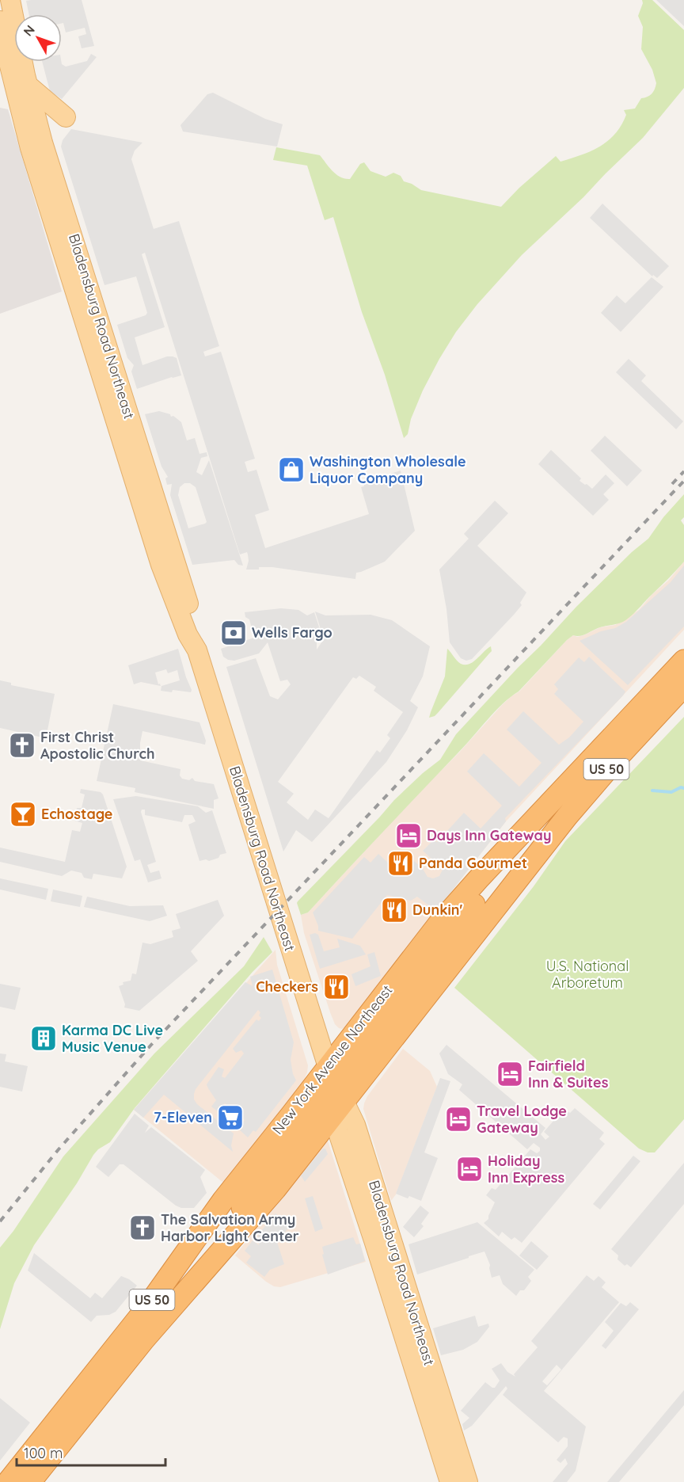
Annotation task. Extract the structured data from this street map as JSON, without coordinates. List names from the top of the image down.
{
  "streets": {
    "highway": ["US 50", "New York Avenue Northeast"],
    "main road": ["Bladensburg Road Northeast"]
  },
  "crossings": [
    ["Bladensburg Road Northeast", "New York Avenue Northeast"]
  ],
  "parks": ["U.S. National Arboretum"],
  "places": {
    "shop": ["Washington Wholesale Liquor Company"],
    "bank": ["Wells Fargo"],
    "church": ["First Christ Apostolic Church", "The Salvation Army Harbor Light Center"],
    "bar": ["Echostage"],
    "hotel": [
      "Days Inn Gateway",
      "Fairfield Inn & Suites",
      "Travel Lodge Gateway",
      "Holiday Inn Express"
    ],
    "restaurant": ["Panda Gourmet", "Dunkin'", "Checkers"],
    "building": ["Karma DC Live Music Venue"],
    "supermarket": ["7-Eleven"]
  },
  "scale_bar": "100 m",
  "north": "top left"
}
